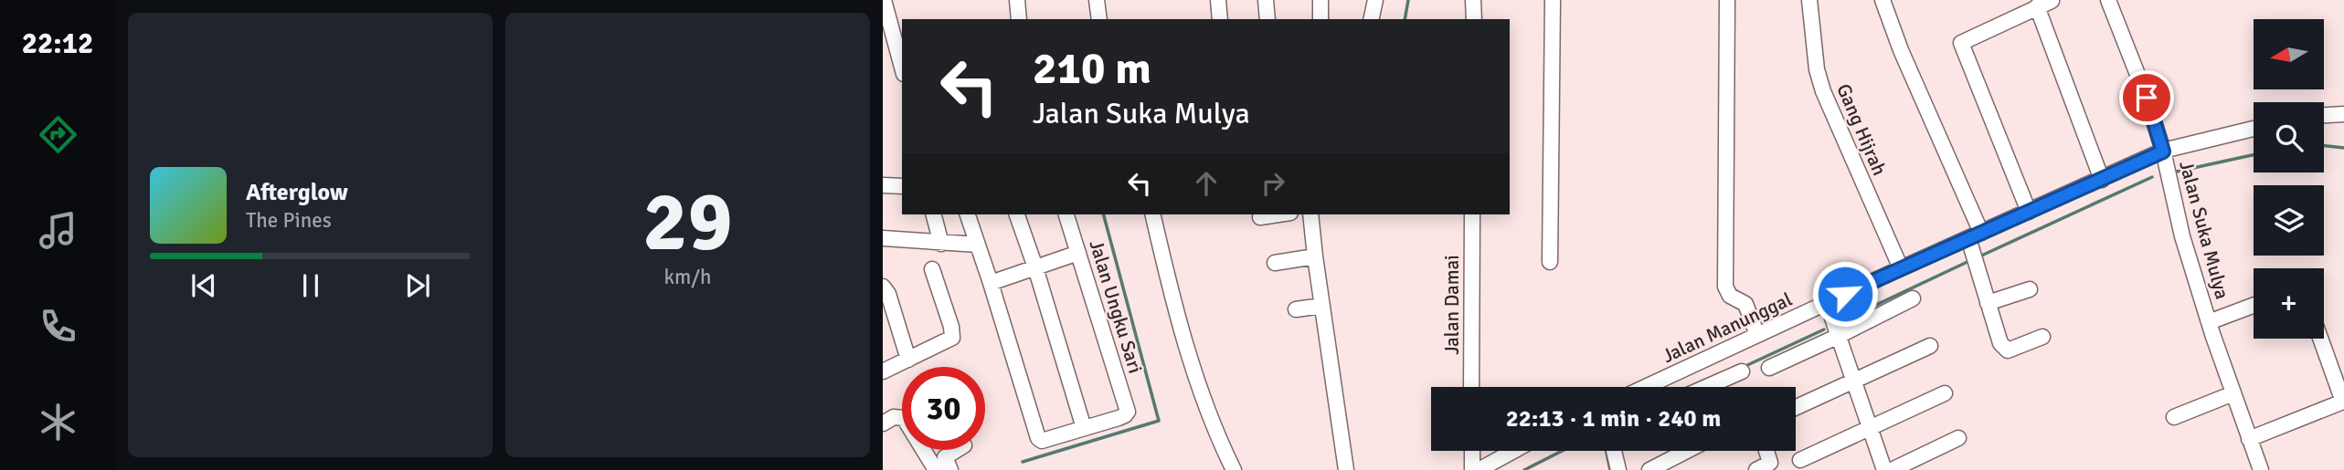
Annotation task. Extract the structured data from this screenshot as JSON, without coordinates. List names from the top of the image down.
{
  "streets": {
    "street": [
      "Gang Hijrah",
      "Jalan Suka Mulya",
      "Jalan Damai",
      "Jalan Ungku Sari",
      "Jalan Manunggal"
    ]
  },
  "crossings": [
    ["Gang Hijrah", "Jalan Manunggal"],
    ["Jalan Suka Mulya", "Jalan Manunggal"]
  ],
  "north": "left",
  "page": {
    "tabs": "22:12",
    "tile": ["29", "km/h"],
    "map_buttons": "+",
    "turn": ["210 m", "Jalan Suka Mulya"],
    "song": ["Afterglow", "The Pines"],
    "limit": "30",
    "trip": "22:13 · 1 min · 240 m"
  }
}
